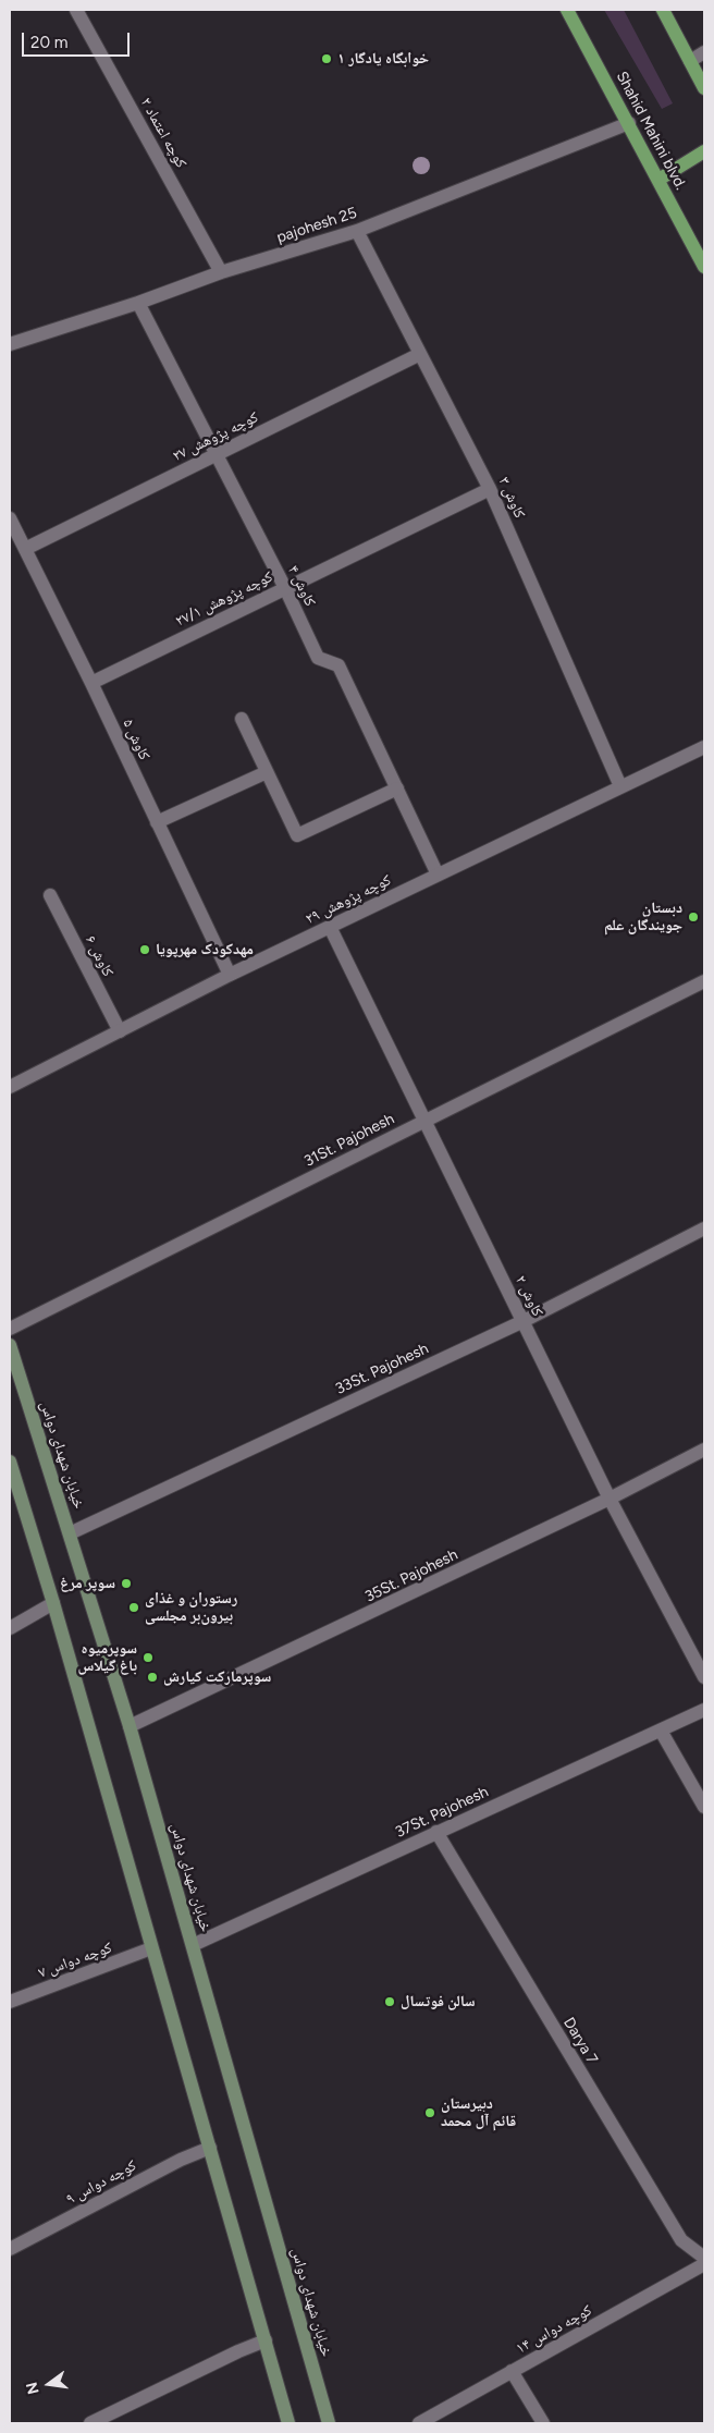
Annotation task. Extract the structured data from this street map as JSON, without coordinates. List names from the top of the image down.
{
  "streets": {
    "main road": ["Shahid Mahini blvd."],
    "street": [
      "کوچه اعتماد ۲",
      "pajohesh 25",
      "کوچه پژوهش ۲۷",
      "کاوش ۳",
      "کاوش ۴",
      "کوچه پژوهش ۲۷/۱",
      "کاوش ۵",
      "کوچه پژوهش ۲۹",
      "کاوش ۶",
      "31St. Pajohesh",
      "کاوش ۲",
      "33St. Pajohesh",
      "خیابان شهدای دواس",
      "35St. Pajohesh",
      "37St. Pajohesh",
      "کوچه دواس ۷",
      "Darya 7",
      "کوچه دواس ۹",
      "کوچه دواس ۱۴"
    ]
  },
  "crossings": [
    ["Shahid Mahini blvd.", "pajohesh 25"],
    ["کوچه اعتماد ۲", "pajohesh 25"],
    ["pajohesh 25", "کاوش ۳"],
    ["pajohesh 25", "کاوش ۴"],
    ["کوچه پژوهش ۲۷", "کاوش ۳"],
    ["کوچه پژوهش ۲۷", "کاوش ۴"],
    ["کوچه پژوهش ۲۷", "کاوش ۵"],
    ["کاوش ۳", "کوچه پژوهش ۲۷/۱"],
    ["کاوش ۳", "کوچه پژوهش ۲۹"],
    ["کاوش ۴", "کوچه پژوهش ۲۷/۱"],
    ["کاوش ۴", "کوچه پژوهش ۲۹"],
    ["کوچه پژوهش ۲۷/۱", "کاوش ۵"],
    ["کاوش ۵", "کوچه پژوهش ۲۹"],
    ["کوچه پژوهش ۲۹", "کاوش ۶"],
    ["کوچه پژوهش ۲۹", "کاوش ۲"],
    ["31St. Pajohesh", "کاوش ۲"],
    ["کاوش ۲", "33St. Pajohesh"],
    ["کاوش ۲", "35St. Pajohesh"],
    ["33St. Pajohesh", "خیابان شهدای دواس"],
    ["خیابان شهدای دواس", "35St. Pajohesh"],
    ["خیابان شهدای دواس", "37St. Pajohesh"],
    ["37St. Pajohesh", "Darya 7"]
  ],
  "places": [
    "خوابگاه یادگار ۱",
    "دبستان جویندگان علم",
    "مهدکودک مهرپویا",
    "سوپر مرغ",
    "رستوران و غذای بیرون‌بر مجلسی",
    "سوپرمیوه باغ گیلاس",
    "سوپرمارکت کیارش",
    "سالن فوتسال",
    "دبیرستان قائم آل محمد"
  ],
  "scale_bar": "20 m",
  "north": "left"
}
